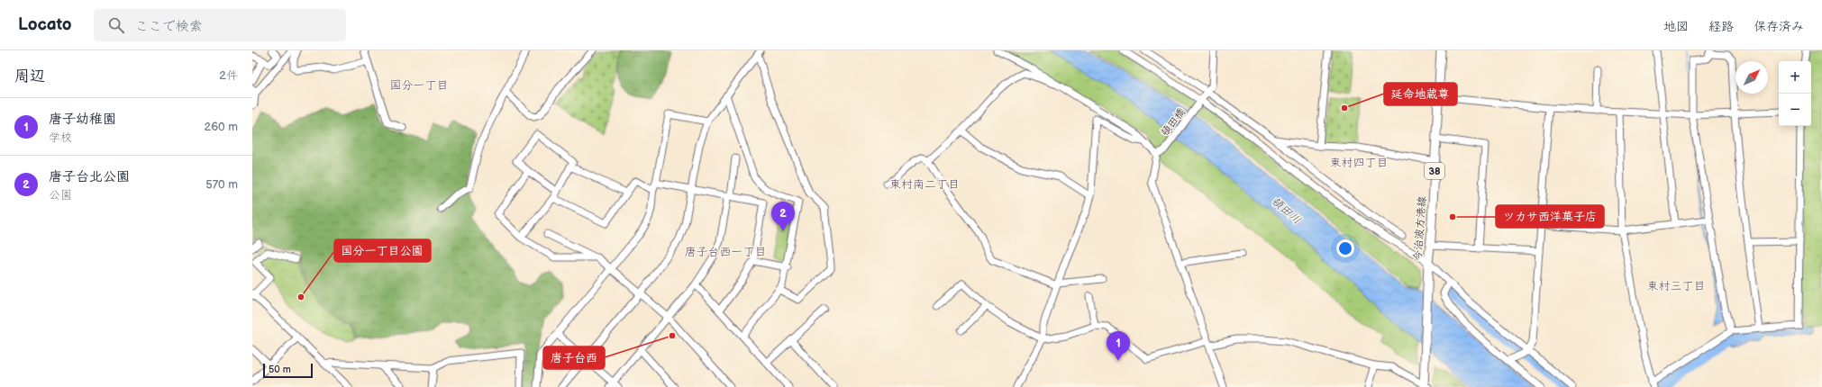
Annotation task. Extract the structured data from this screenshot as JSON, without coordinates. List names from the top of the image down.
{
  "streets": {
    "main road": ["38", "今治波方港線"],
    "street": ["頓田橋"]
  },
  "districts": [
    "国分一丁目",
    "東村四丁目",
    "東村南二丁目",
    "唐子台西一丁目",
    "東村三丁目"
  ],
  "water": ["頓田川"],
  "places": [
    "延命地蔵尊",
    "ツカサ西洋菓子店",
    "国分一丁目公園",
    "唐子台西"
  ],
  "scale_bar": "50 m",
  "north": "top right",
  "page": {
    "header": "Locato",
    "search": "ここで検索",
    "nav": ["地図", "経路", "保存済み"],
    "heading": ["周辺", "2件"],
    "map_buttons": ["+", "−"],
    "list": [
      {
        "mark": "1",
        "name": "唐子幼稚園",
        "note": "学校",
        "value": "260 m"
      },
      {
        "mark": "2",
        "name": "唐子台北公園",
        "note": "公園",
        "value": "570 m"
      }
    ],
    "pins": ["2", "1"],
    "scale": "50 m"
  }
}
